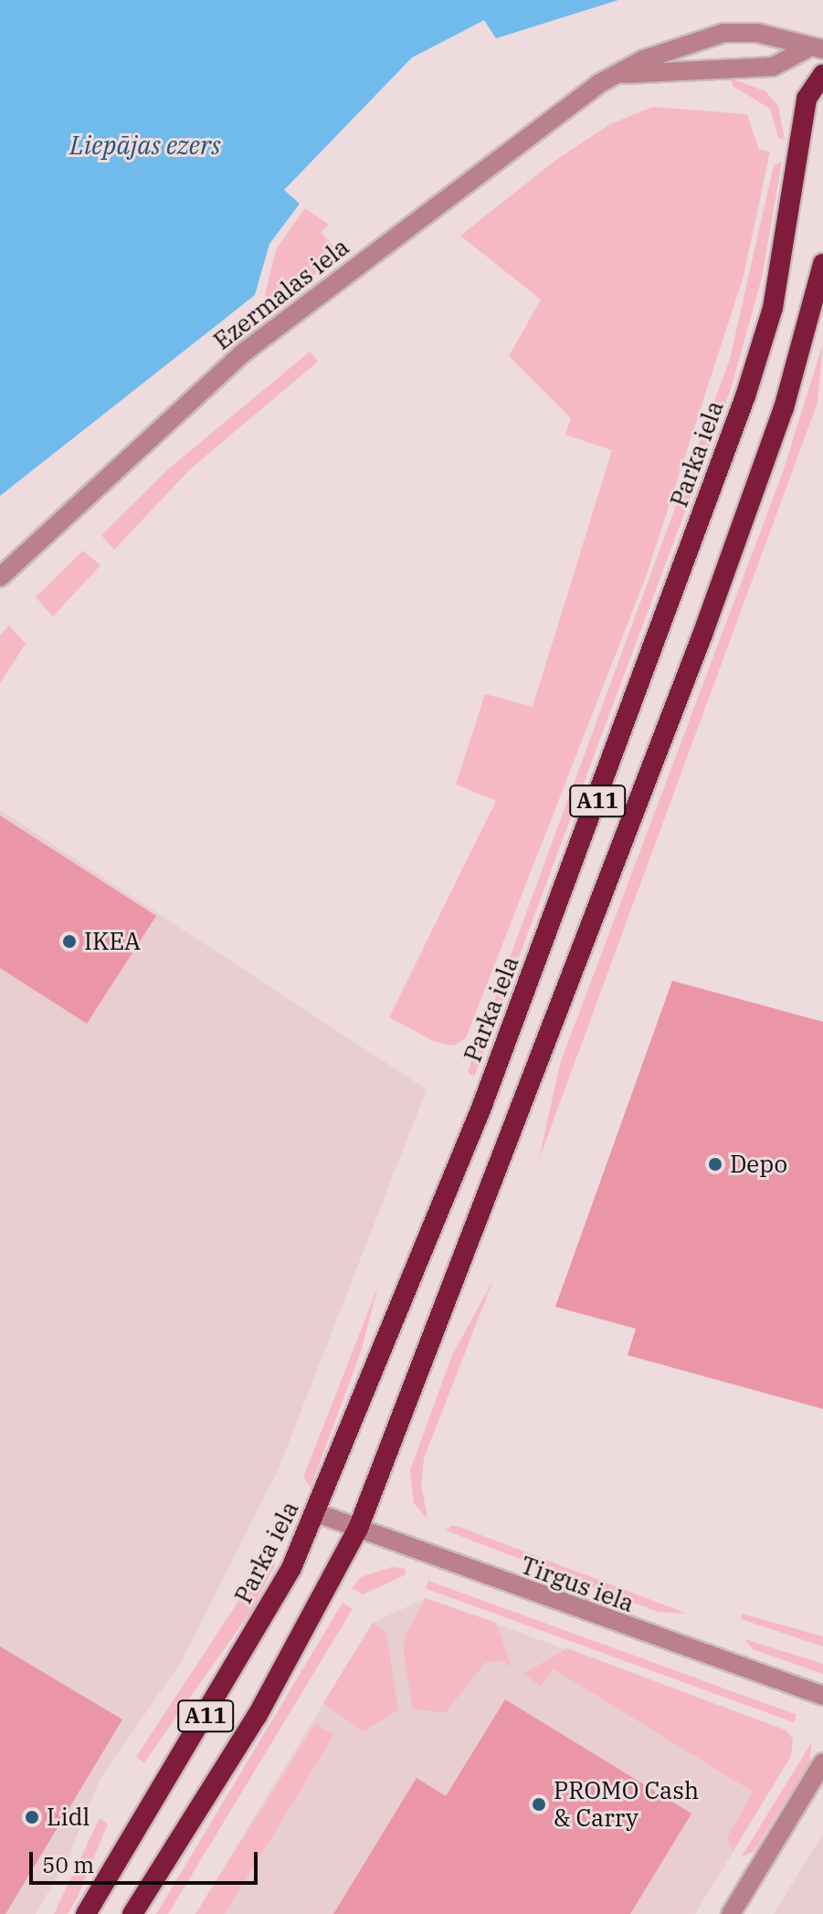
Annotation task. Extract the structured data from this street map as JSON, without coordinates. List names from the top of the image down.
{
  "streets": {
    "highway": ["Parka iela", "A11"],
    "street": ["Ezermalas iela", "Tirgus iela"]
  },
  "crossings": [
    ["Parka iela", "Tirgus iela"],
    ["A11", "Tirgus iela"]
  ],
  "water": ["Liepājas ezers"],
  "places": [
    "IKEA",
    "Depo",
    "PROMO Cash & Carry",
    "Lidl"
  ],
  "scale_bar": "50 m"
}
